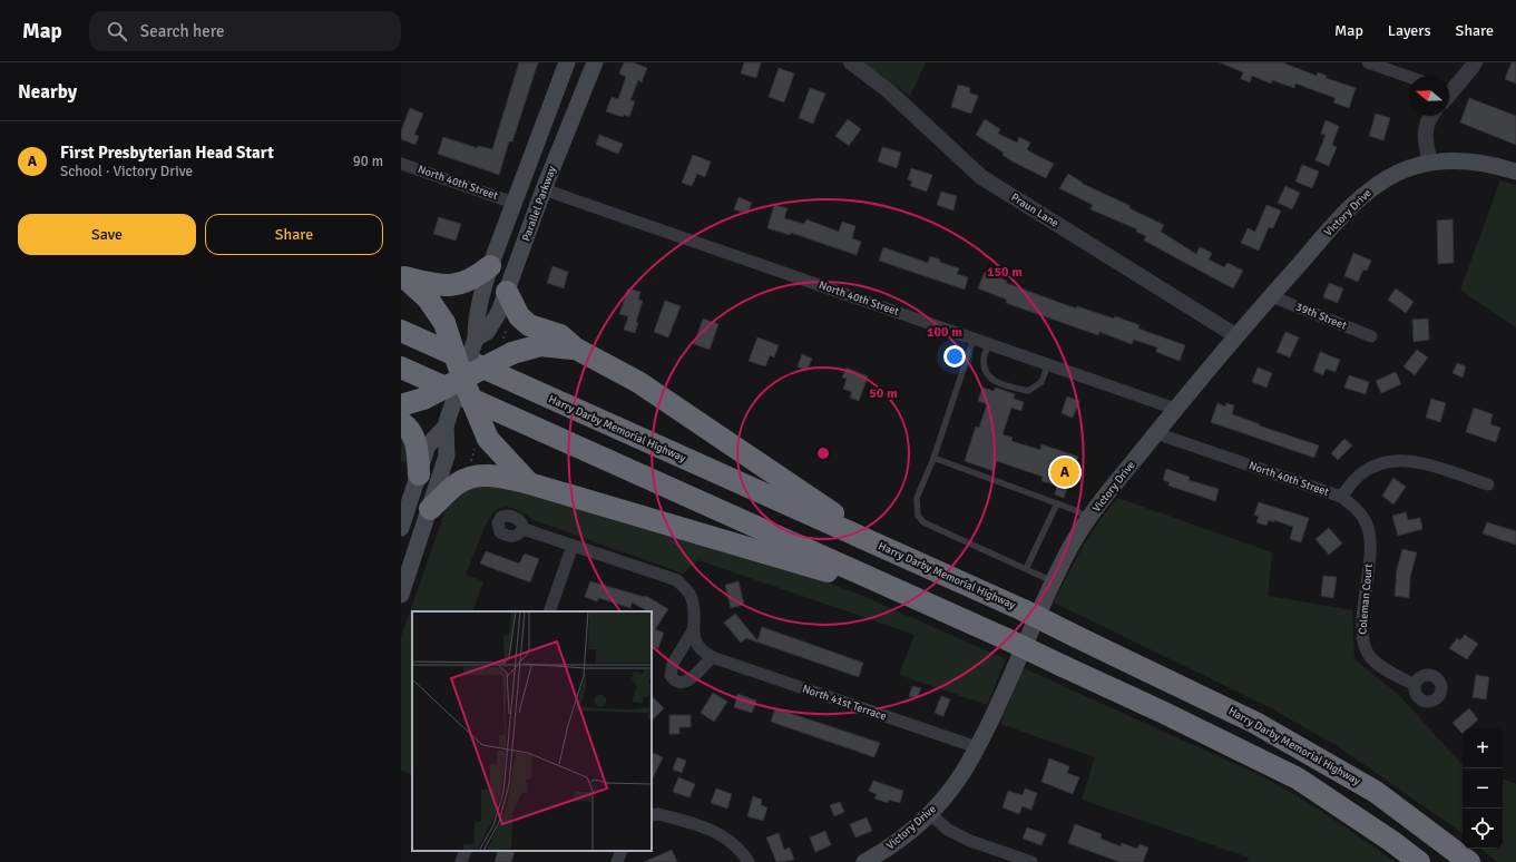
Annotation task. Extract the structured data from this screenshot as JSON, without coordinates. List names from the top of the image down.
{
  "streets": {
    "highway": ["Harry Darby Memorial Highway"],
    "main road": ["Parallel Parkway", "Victory Drive"],
    "street": [
      "North 40th Street",
      "Praun Lane",
      "39th Street",
      "Coleman Court",
      "North 41st Terrace"
    ]
  },
  "crossings": [
    ["North 40th Street", "Parallel Parkway"],
    ["North 40th Street", "Victory Drive"],
    ["North 40th Street", "Coleman Court"],
    ["Praun Lane", "Victory Drive"],
    ["Victory Drive", "39th Street"],
    ["Victory Drive", "North 41st Terrace"]
  ],
  "north": "left",
  "page": {
    "header": "Map",
    "search": "Search here",
    "nav": ["Map", "Layers", "Share"],
    "heading": "Nearby",
    "list": [
      {
        "mark": "A",
        "name": "First Presbyterian Head Start",
        "note": "School · Victory Drive",
        "value": "90 m"
      }
    ],
    "buttons": ["Save", "Share"],
    "pins": "A",
    "map_buttons": ["+", "−"]
  },
  "rings": ["150 m", "100 m", "50 m"]
}
